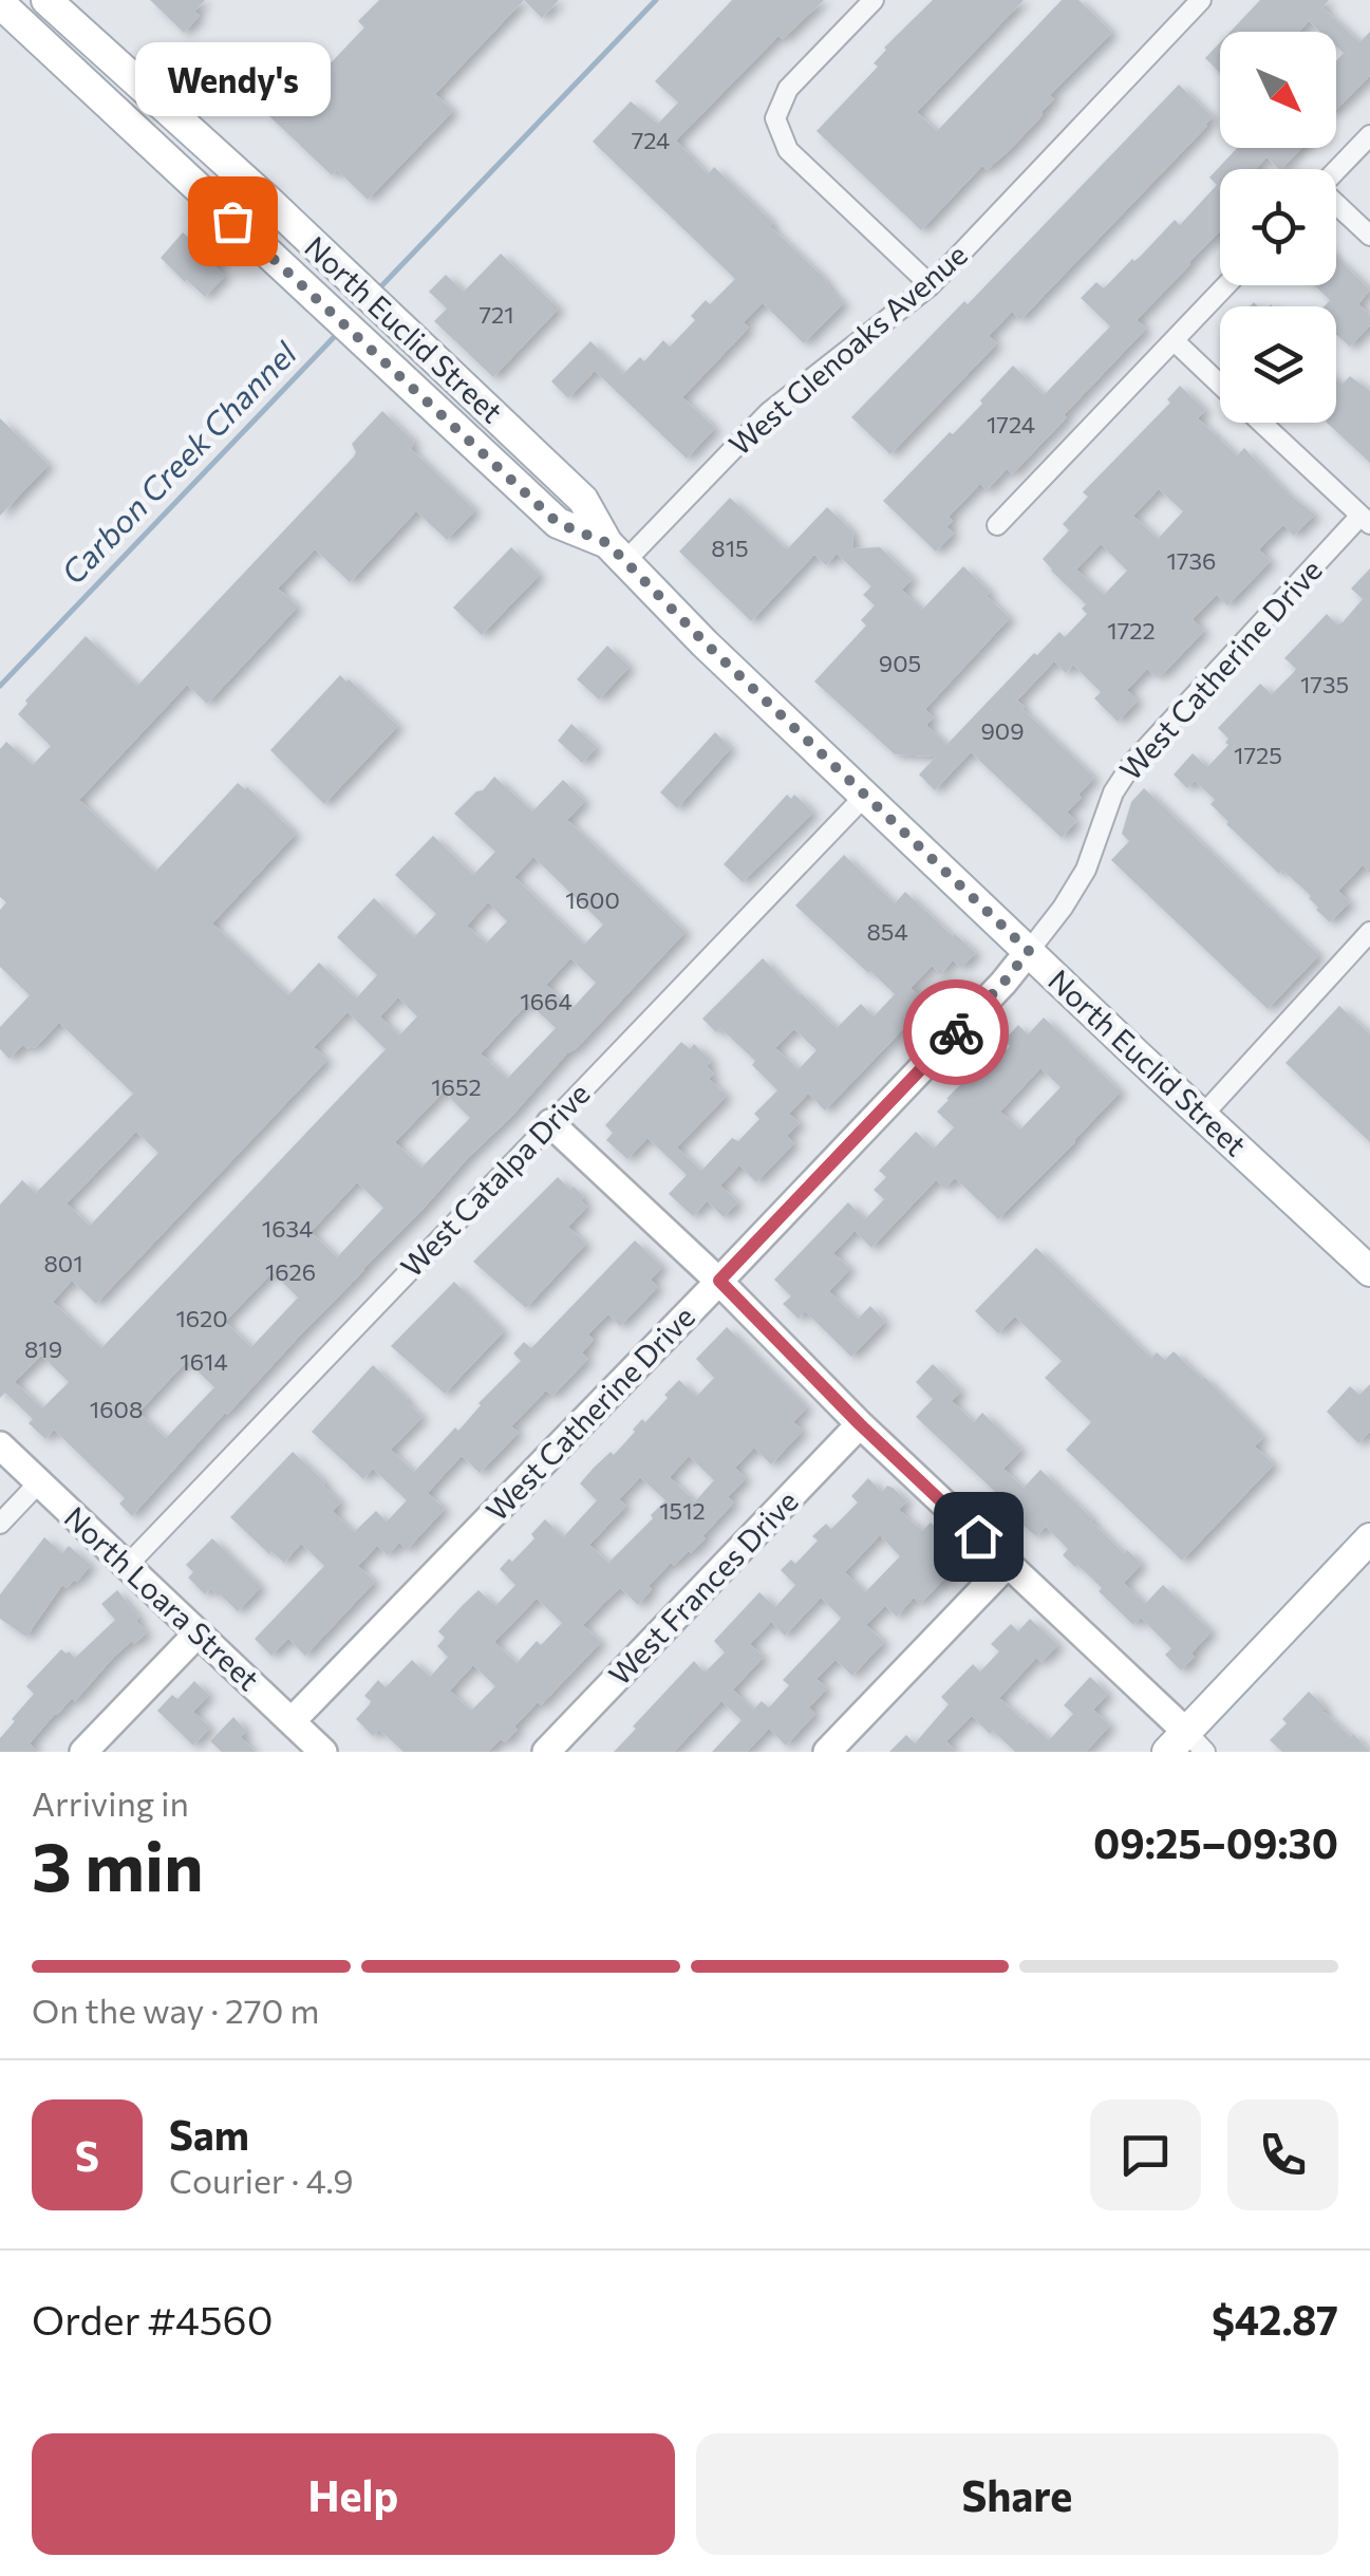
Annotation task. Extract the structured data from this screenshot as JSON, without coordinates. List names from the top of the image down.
{
  "streets": {
    "main road": ["North Euclid Street"],
    "street": [
      "West Glenoaks Avenue",
      "West Catherine Drive",
      "West Catalpa Drive",
      "West Frances Drive",
      "North Loara Street"
    ]
  },
  "crossings": [
    ["North Euclid Street", "West Glenoaks Avenue"],
    ["North Euclid Street", "West Catherine Drive"],
    ["North Euclid Street", "West Catalpa Drive"],
    ["West Catherine Drive", "North Loara Street"],
    ["West Catalpa Drive", "North Loara Street"]
  ],
  "water": ["Carbon Creek Channel"],
  "places": ["Wendy's"],
  "house_numbers": [
    "724",
    "721",
    "1724",
    "815",
    "1736",
    "1722",
    "905",
    "1735",
    "909",
    "1725",
    "1600",
    "854",
    "1664",
    "1652",
    "1634",
    "801",
    "1626",
    "1620",
    "819",
    "1614",
    "1608",
    "1512"
  ],
  "north": "bottom right",
  "page": {
    "bubble": "Wendy's",
    "heading": ["3 min", "Arriving in", "09:25–09:30"],
    "panel": [
      "Sam",
      "Courier · 4.9",
      "Order #4560",
      "$42.87"
    ],
    "bar": "On the way · 270 m",
    "round": "S",
    "buttons": ["Help", "Share"]
  }
}
